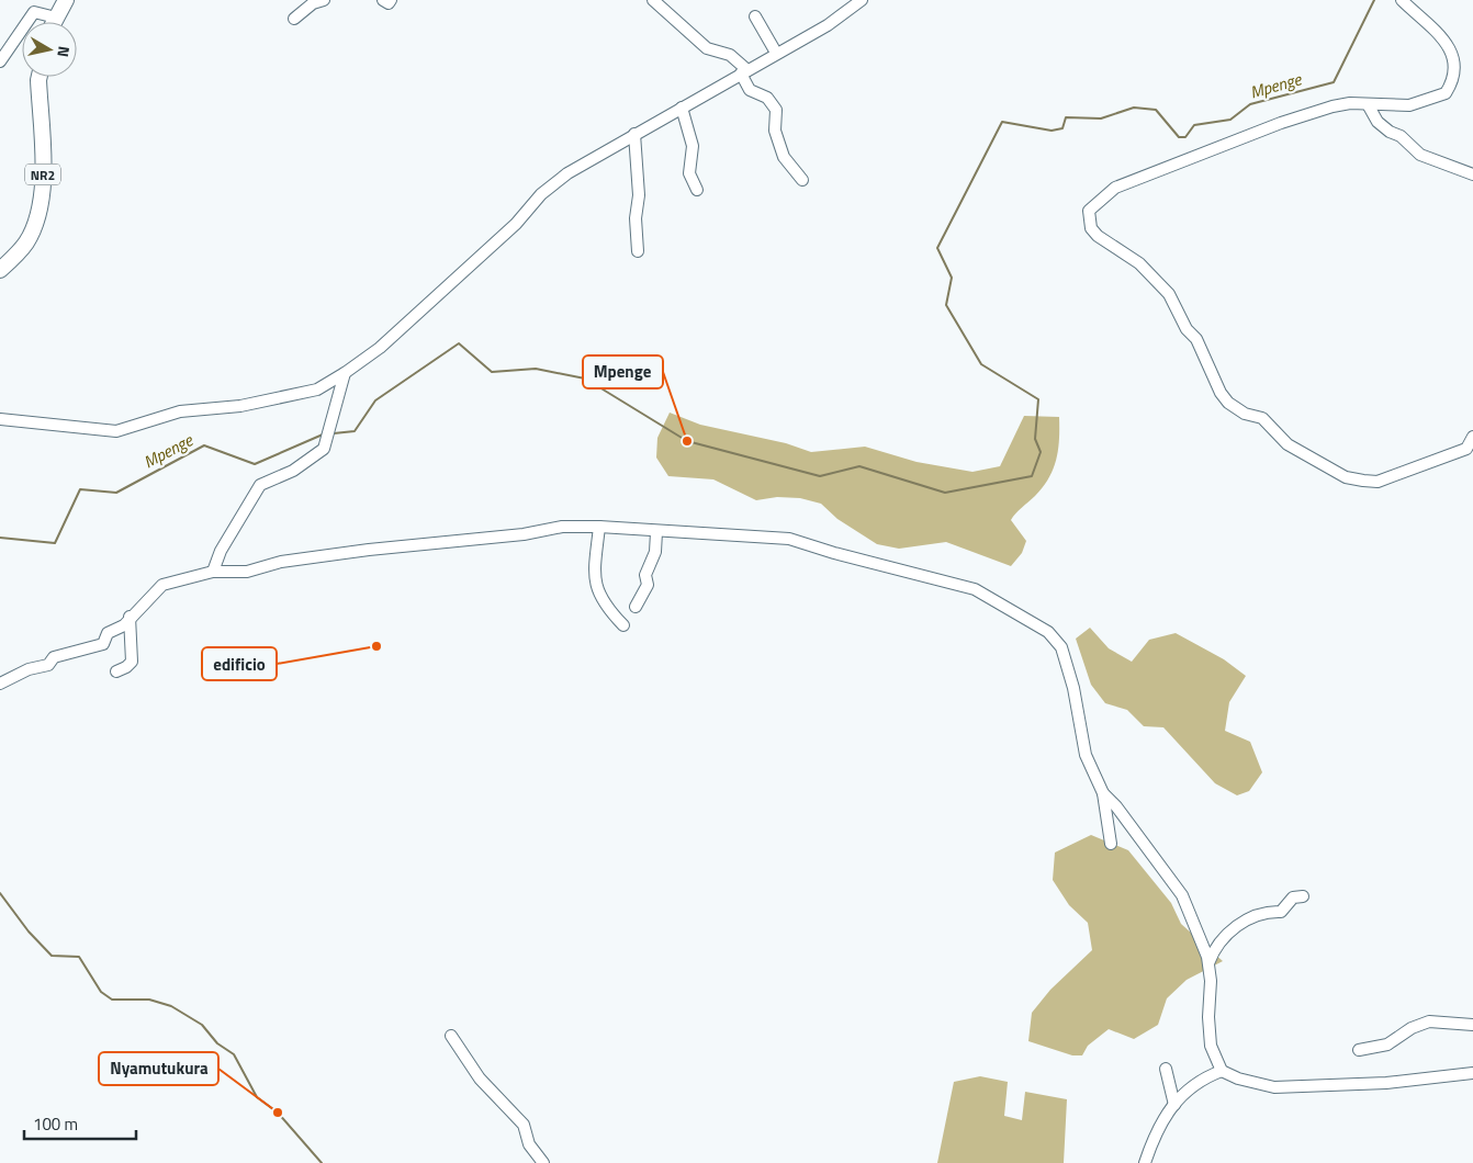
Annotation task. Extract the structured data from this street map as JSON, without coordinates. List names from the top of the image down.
{
  "streets": {
    "highway": ["NR2"]
  },
  "water": ["Mpenge"],
  "places": ["Mpenge", "edificio", "Nyamutukura"],
  "scale_bar": "100 m",
  "north": "right"
}
